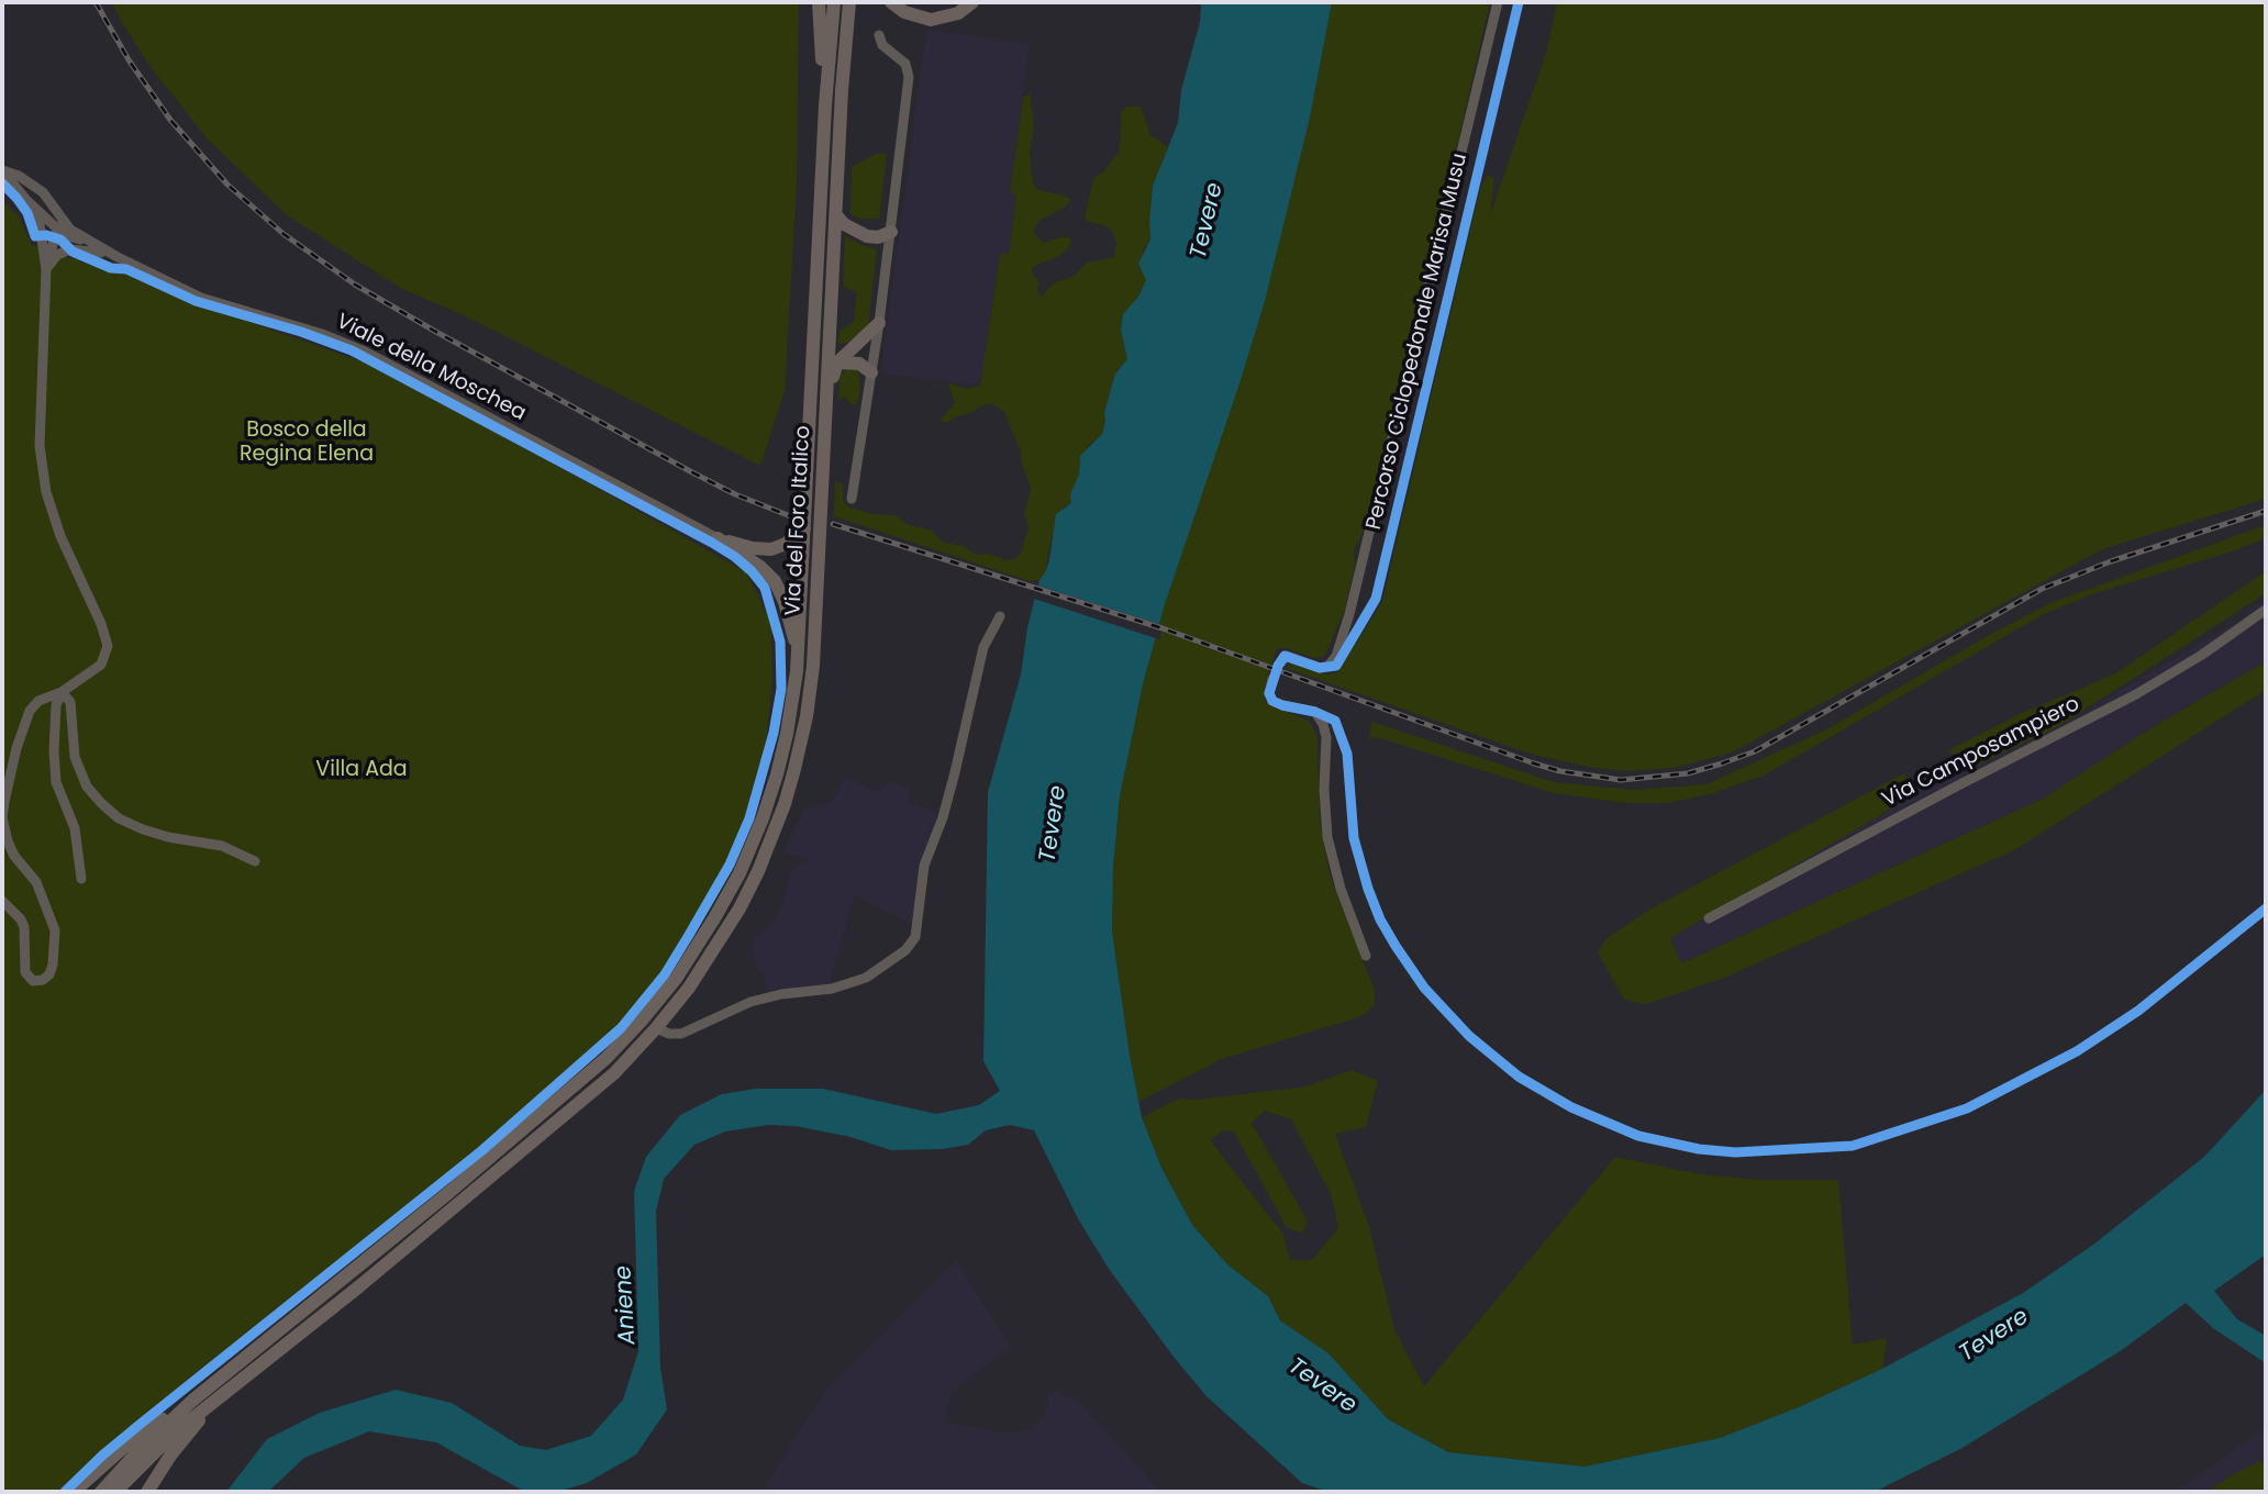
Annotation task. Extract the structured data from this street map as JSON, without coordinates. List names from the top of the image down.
{
  "streets": {
    "highway": ["Via del Foro Italico"],
    "street": ["Viale della Moschea", "Via Camposampiero"],
    "cycle path": ["Percorso Ciclopedonale Marisa Musu"]
  },
  "water": ["Tevere", "Aniene"],
  "parks": ["Bosco della Regina Elena", "Villa Ada"]
}
